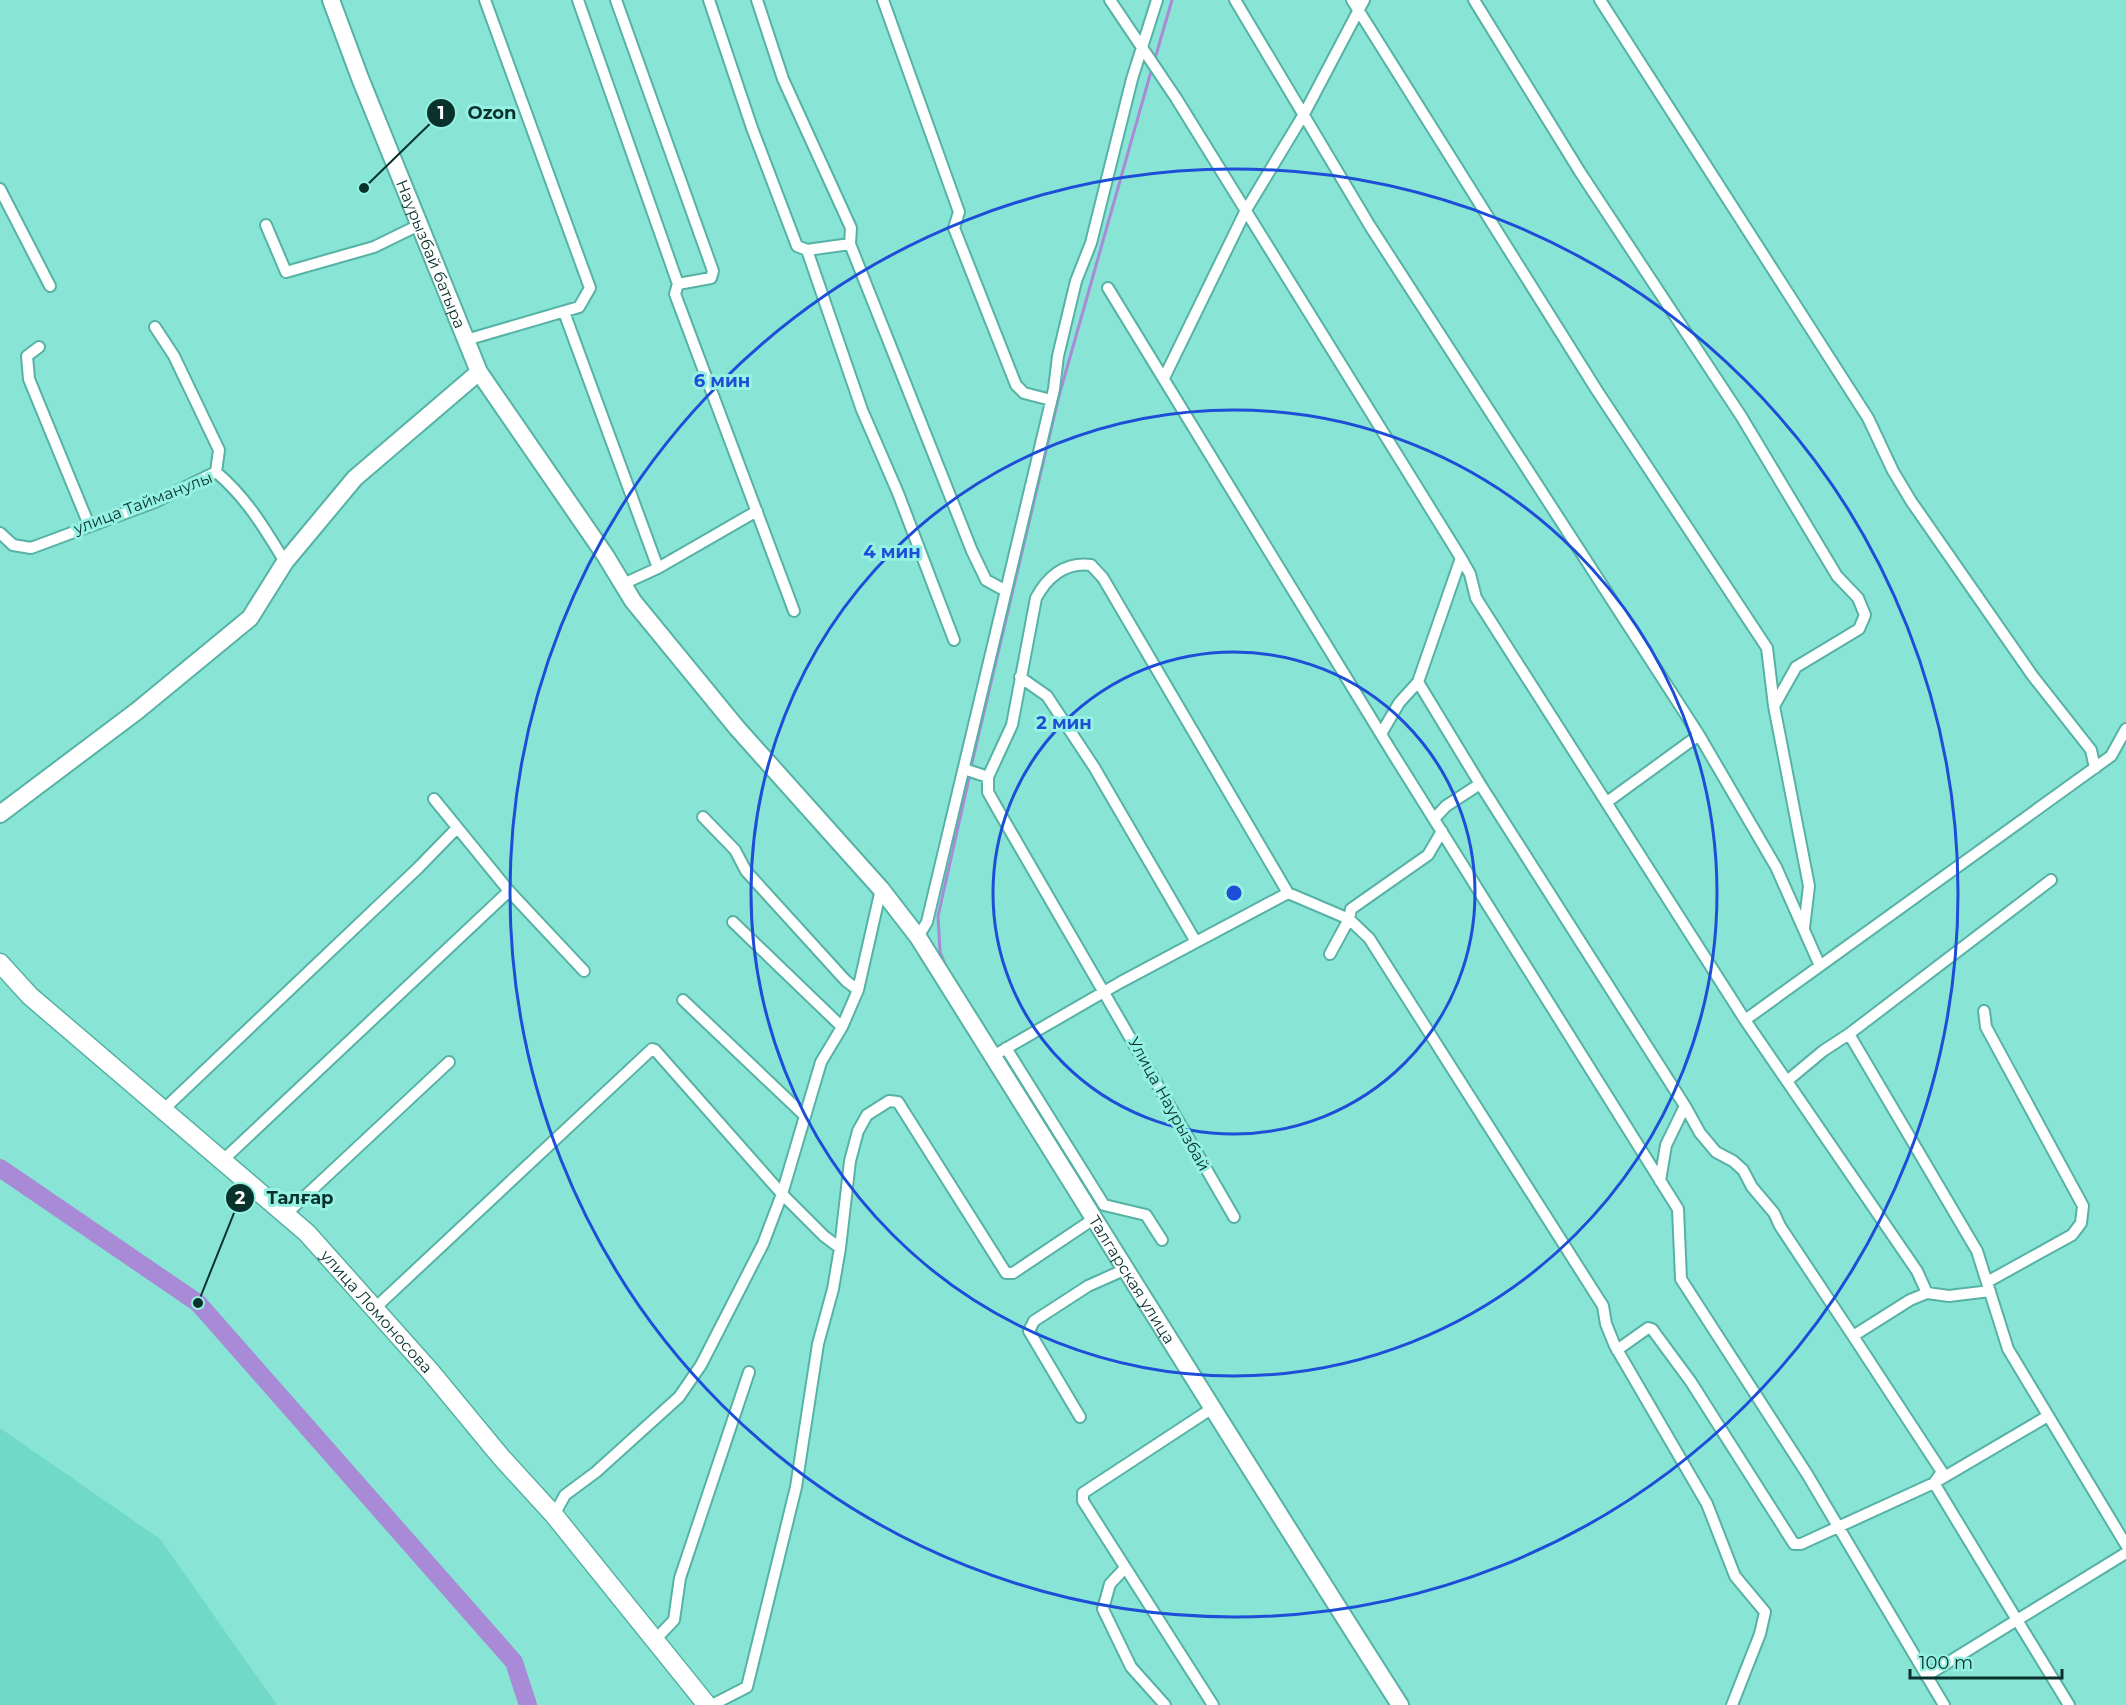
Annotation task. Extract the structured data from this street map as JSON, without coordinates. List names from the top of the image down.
{
  "streets": {
    "main road": ["улица Ломоносова"],
    "street": [
      "Наурызбай батыра",
      "улица Тайманулы",
      "Улица Наурызбай",
      "Талгарская улица"
    ]
  },
  "crossings": [
    ["Наурызбай батыра", "Талгарская улица"]
  ],
  "places": ["Ozon", "Талғар"],
  "scale_bar": "100 m",
  "rings": ["6 мин", "4 мин", "2 мин"]
}
